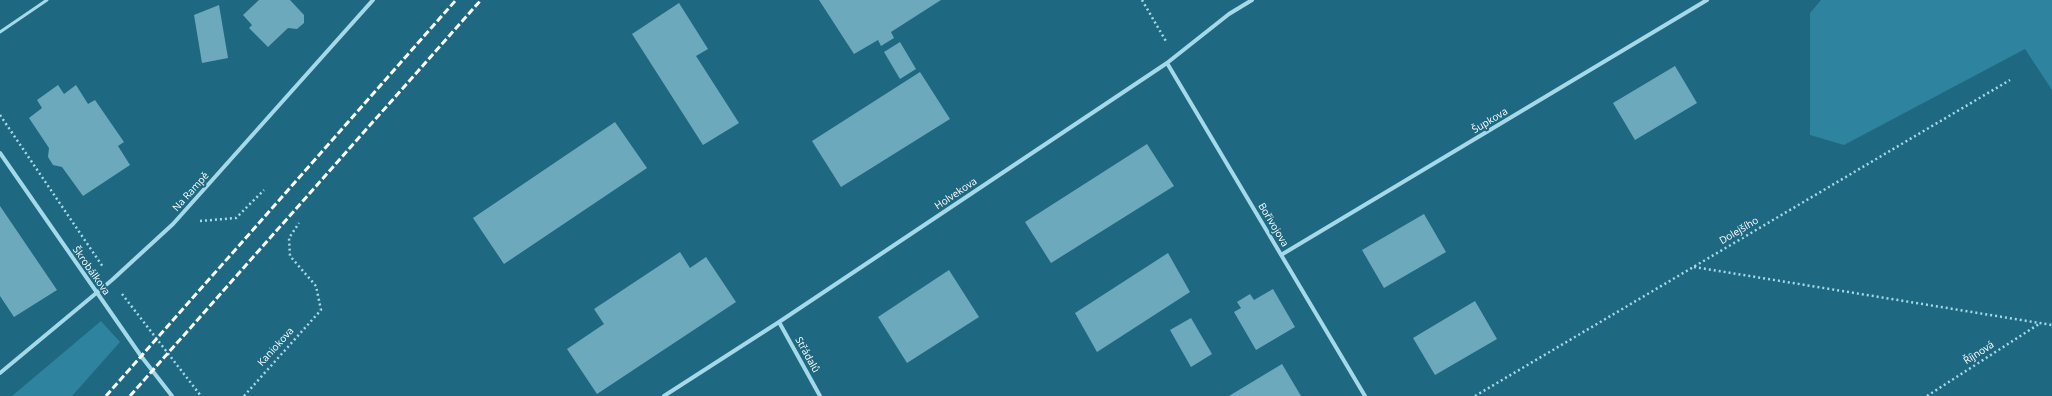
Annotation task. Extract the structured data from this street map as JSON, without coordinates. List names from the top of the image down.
{
  "streets": {
    "street": [
      "Šupkova",
      "Na Rampě",
      "Holvekova",
      "Bořivojova",
      "Škrobálkova",
      "Střádalů"
    ],
    "path": ["Dolejšího", "Kaniokova", "Říjnová"]
  },
  "crossings": [
    ["Šupkova", "Bořivojova"],
    ["Na Rampě", "Škrobálkova"],
    ["Holvekova", "Bořivojova"],
    ["Holvekova", "Střádalů"]
  ]
}
